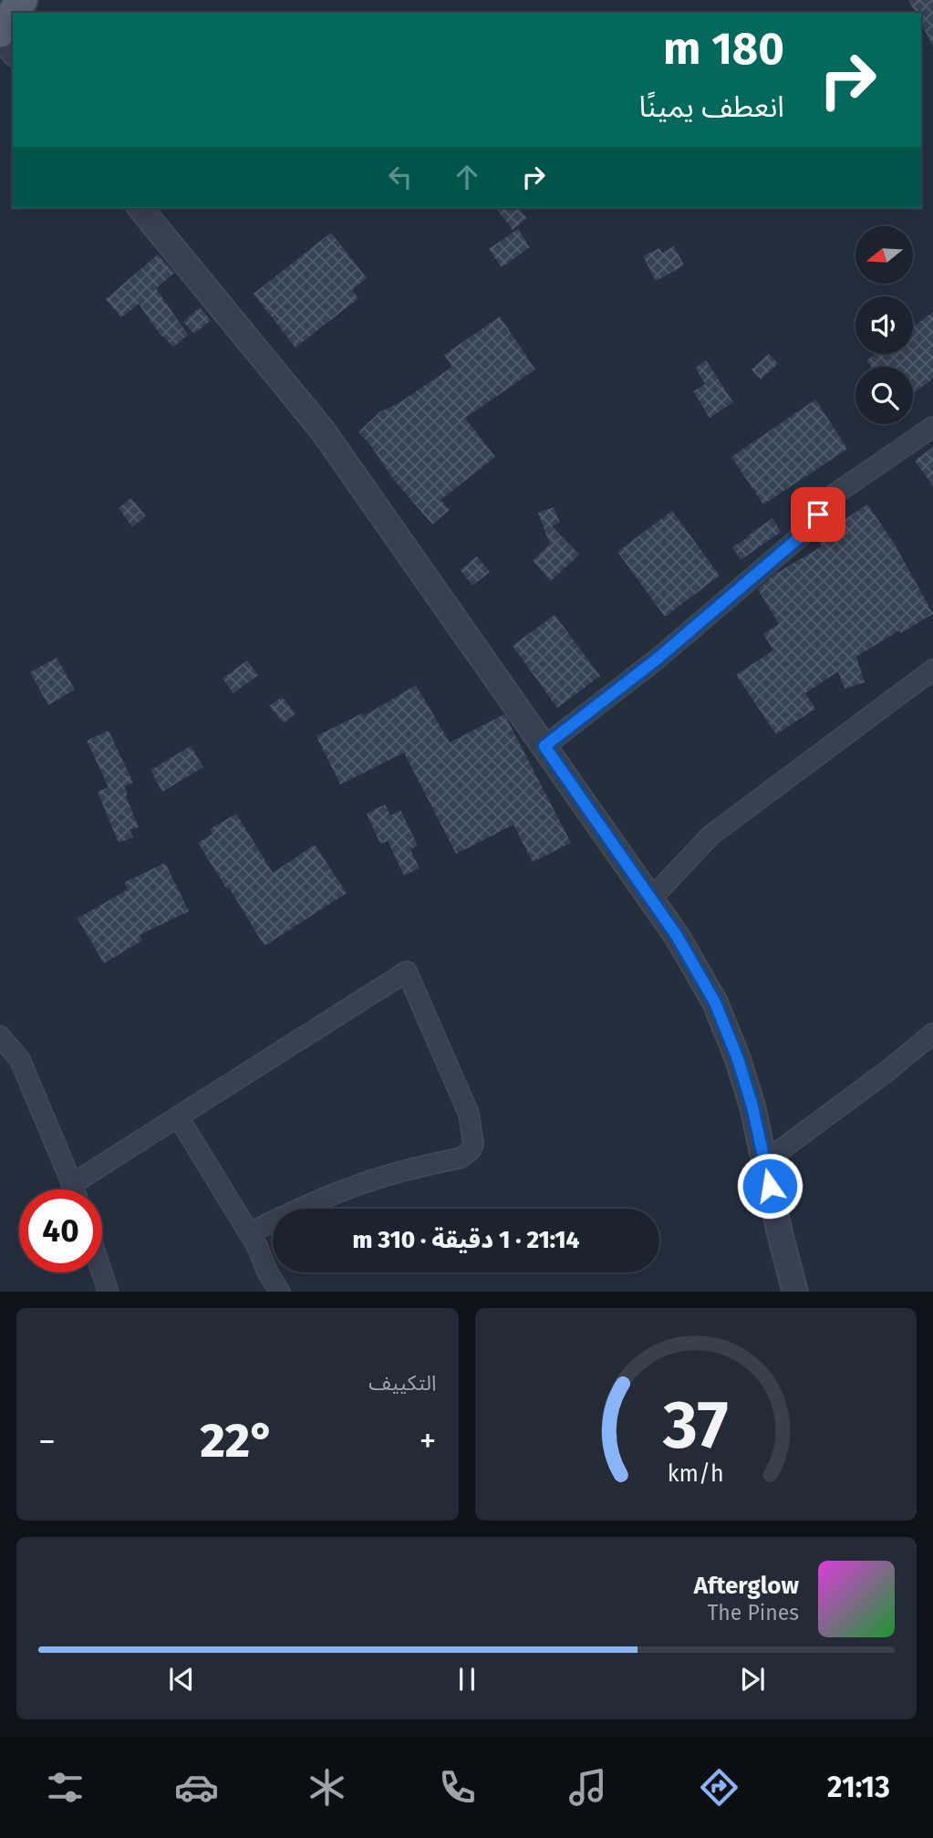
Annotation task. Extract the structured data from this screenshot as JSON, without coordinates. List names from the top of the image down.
{
  "north": "left",
  "page": {
    "turn": ["180 m", "انعطف يمينًا"],
    "limit": "40",
    "trip": "21:14 · 1 دقيقة · 310 m",
    "tile": "التكييف",
    "heat": ["−", "22°", "+"],
    "song": ["Afterglow", "The Pines"],
    "tabs": "21:13",
    "gauge": ["37", "km/h"]
  }
}
